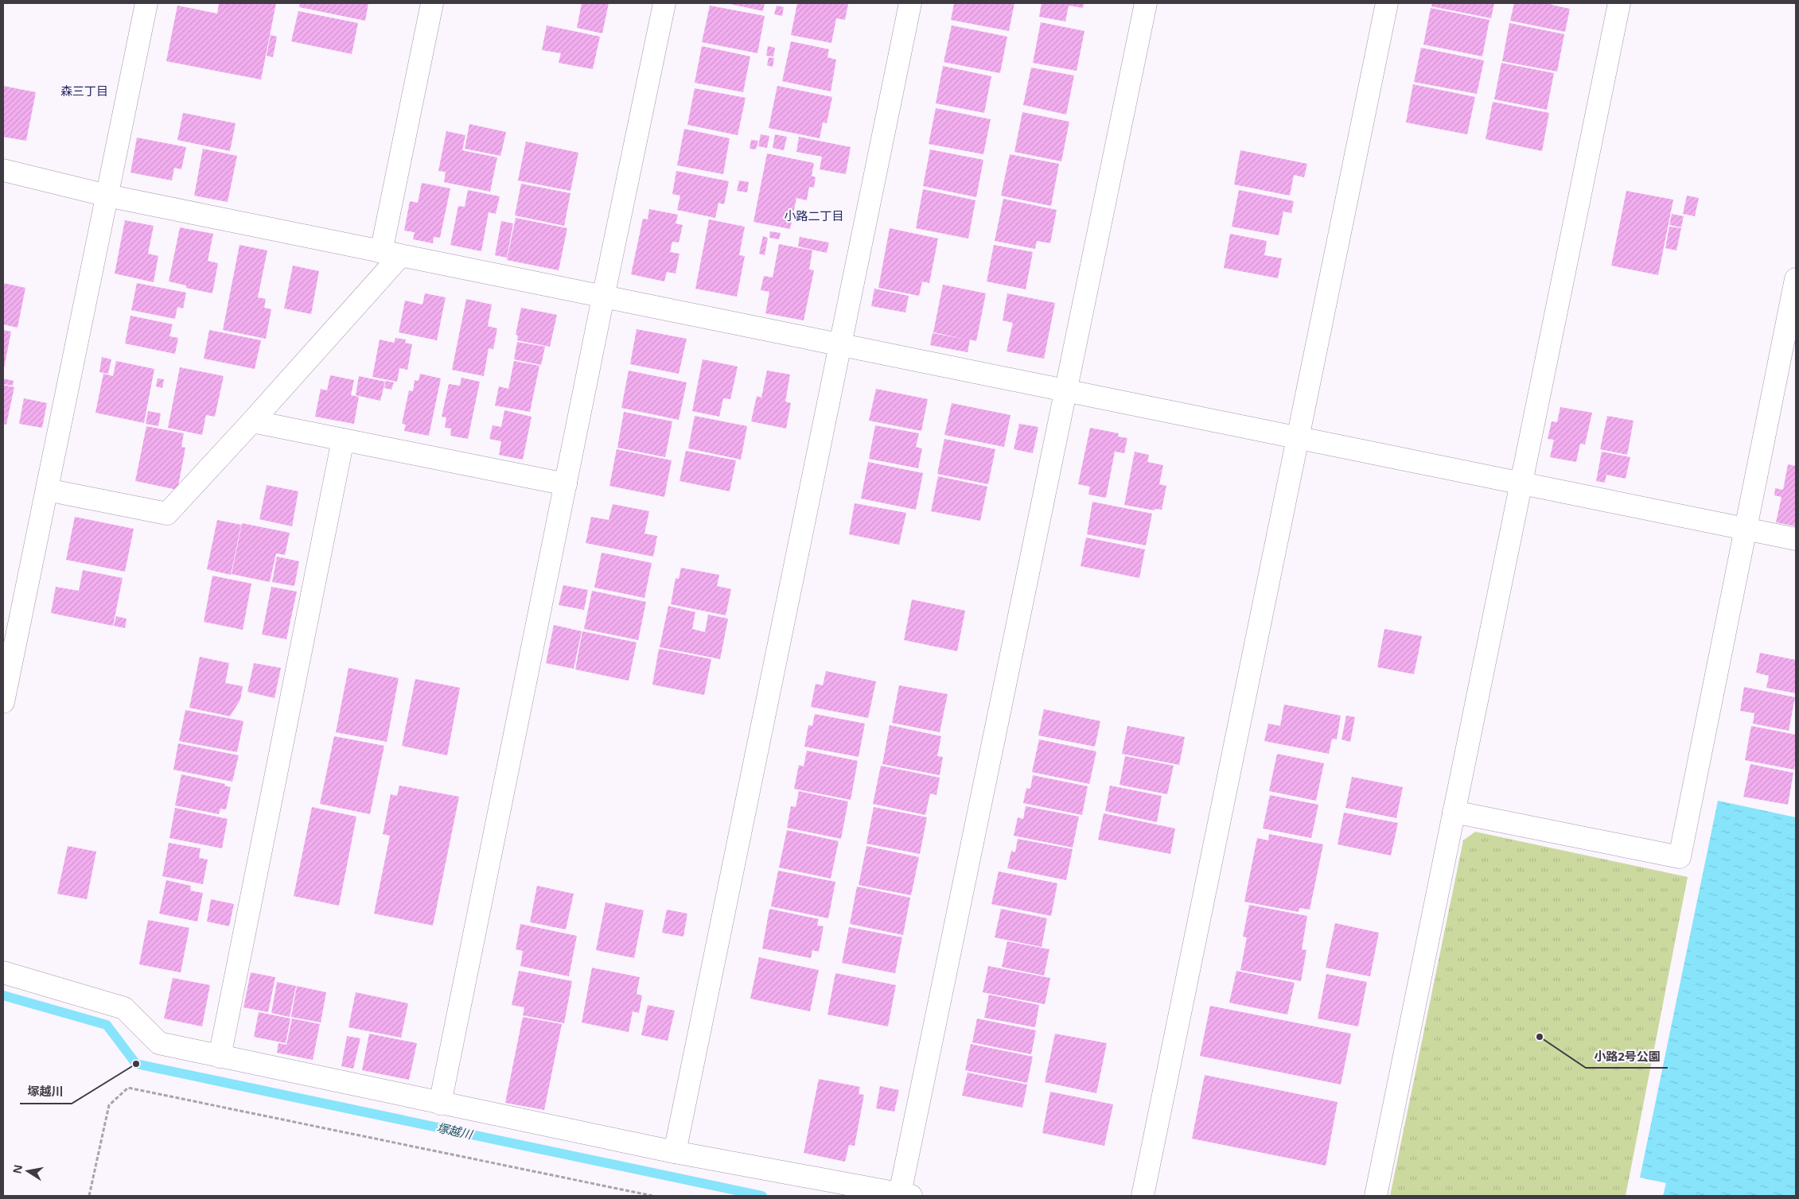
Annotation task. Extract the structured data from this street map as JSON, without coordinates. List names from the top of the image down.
{
  "districts": ["森三丁目", "小路二丁目"],
  "water": ["塚越川"],
  "places": ["小路2号公園", "塚越川"],
  "north": "left"
}
